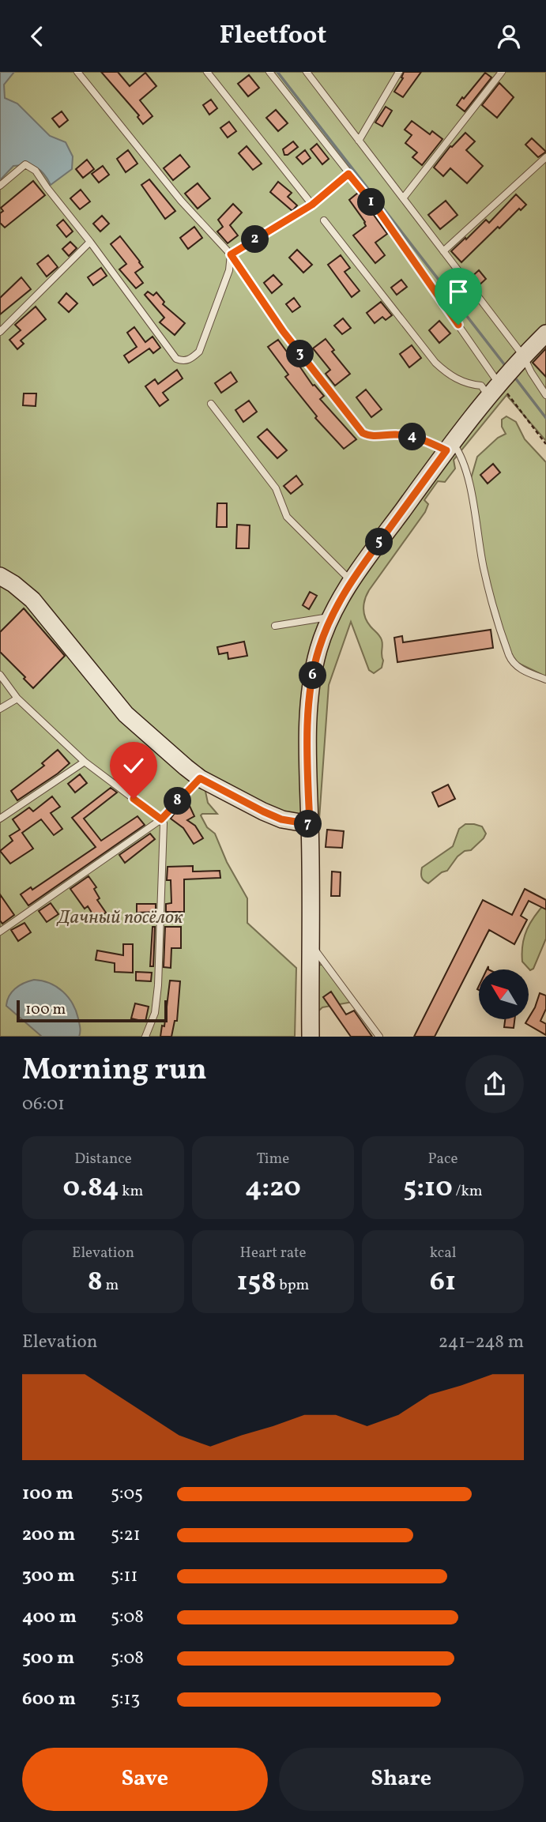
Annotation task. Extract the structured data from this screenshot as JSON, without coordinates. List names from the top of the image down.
{
  "parks": ["Дачный посёлок"],
  "scale_bar": "100 m",
  "north": "top left",
  "page": {
    "header": "Fleetfoot",
    "pins": [
      "1",
      "2",
      "3",
      "4",
      "5",
      "6",
      "8",
      "7"
    ],
    "scale": "100 m",
    "heading": ["Morning run", "06:01"],
    "stats": [
      ["Distance", "0.84 km"],
      ["Time", "4:20"],
      ["Pace", "5:10 /km"],
      ["Elevation", "8 m"],
      ["Heart rate", "158 bpm"],
      ["kcal", "61"]
    ],
    "chart": ["Elevation", "241–248 m"],
    "list": [
      {
        "name": "100 m",
        "note": "5:05"
      },
      {
        "name": "200 m",
        "note": "5:21"
      },
      {
        "name": "300 m",
        "note": "5:11"
      },
      {
        "name": "400 m",
        "note": "5:08"
      },
      {
        "name": "500 m",
        "note": "5:08"
      },
      {
        "name": "600 m",
        "note": "5:13"
      }
    ],
    "buttons": ["Save", "Share"]
  }
}
